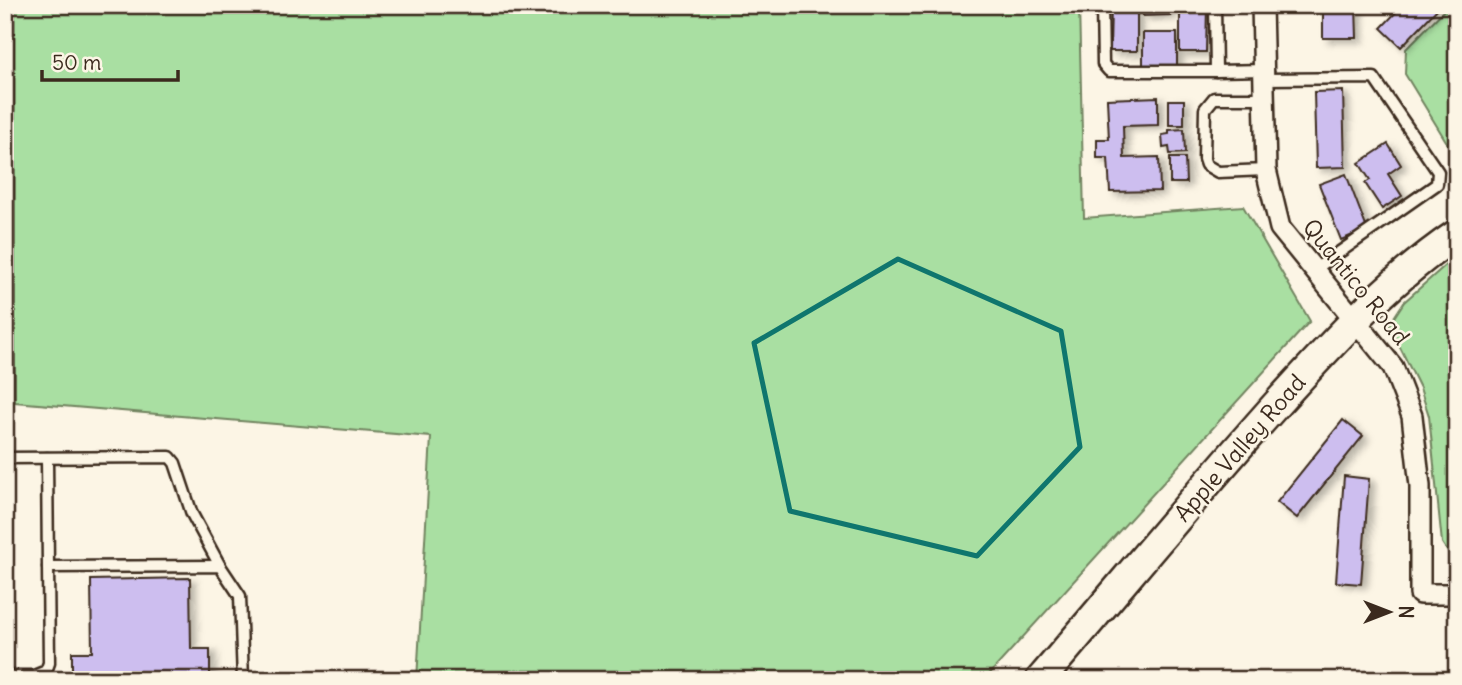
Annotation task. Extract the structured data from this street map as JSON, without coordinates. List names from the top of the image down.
{
  "streets": {
    "main road": ["Apple Valley Road"],
    "street": ["Quantico Road"]
  },
  "crossings": [
    ["Quantico Road", "Apple Valley Road"]
  ],
  "scale_bar": "50 m",
  "north": "right"
}
